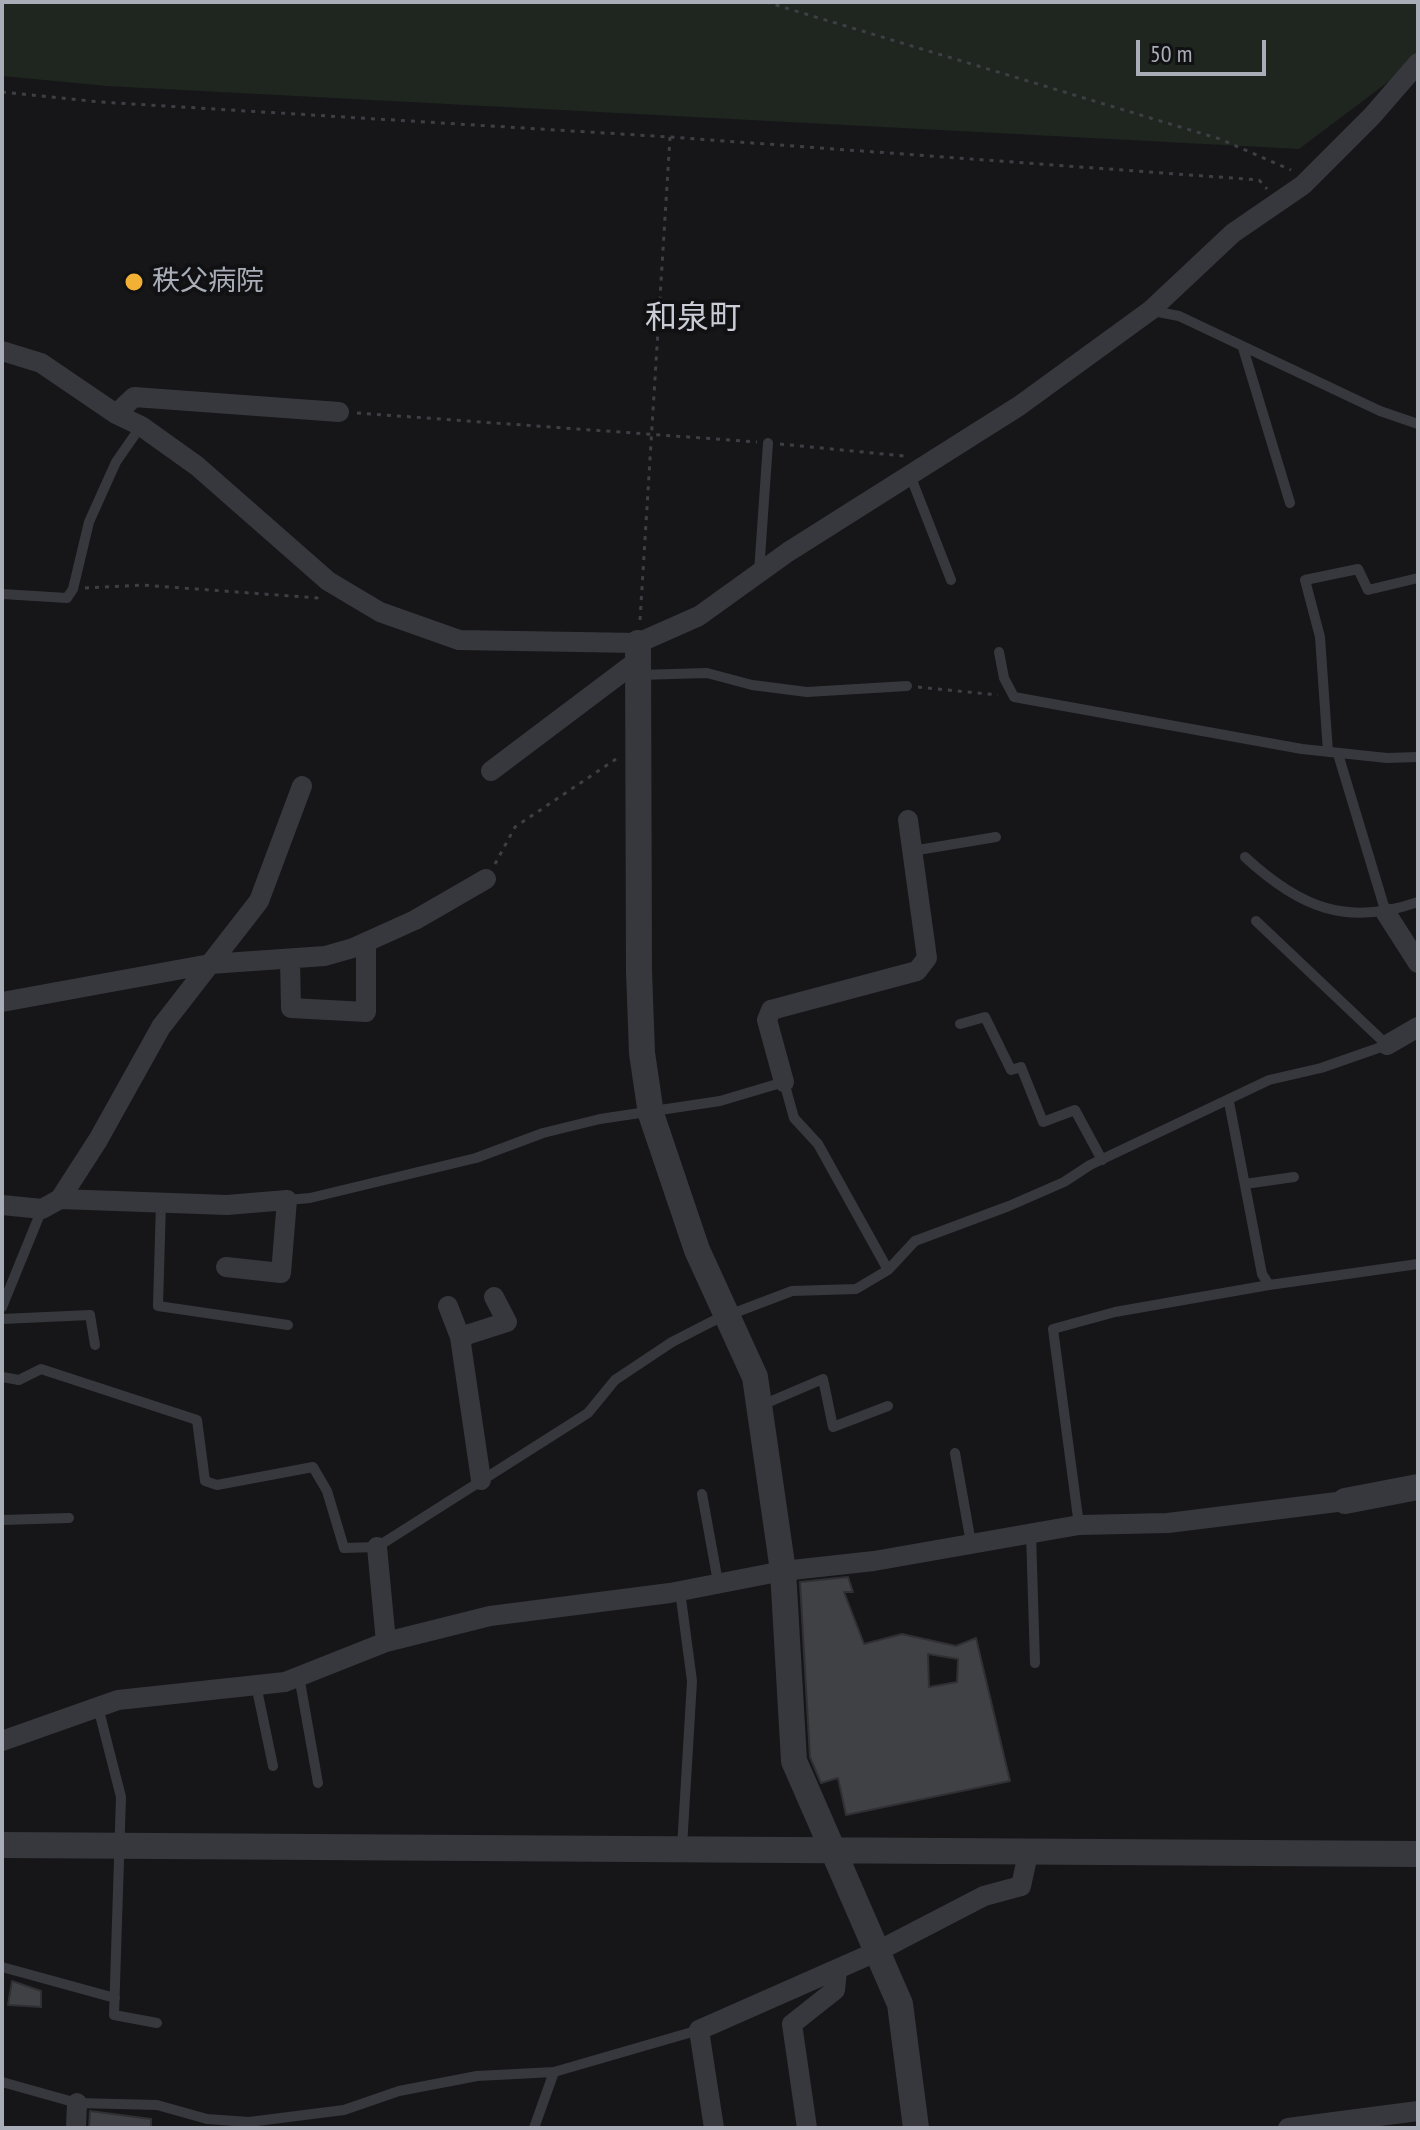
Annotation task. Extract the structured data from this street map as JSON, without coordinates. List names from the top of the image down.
{
  "districts": ["和泉町"],
  "places": ["秩父病院"],
  "scale_bar": "50 m"
}
